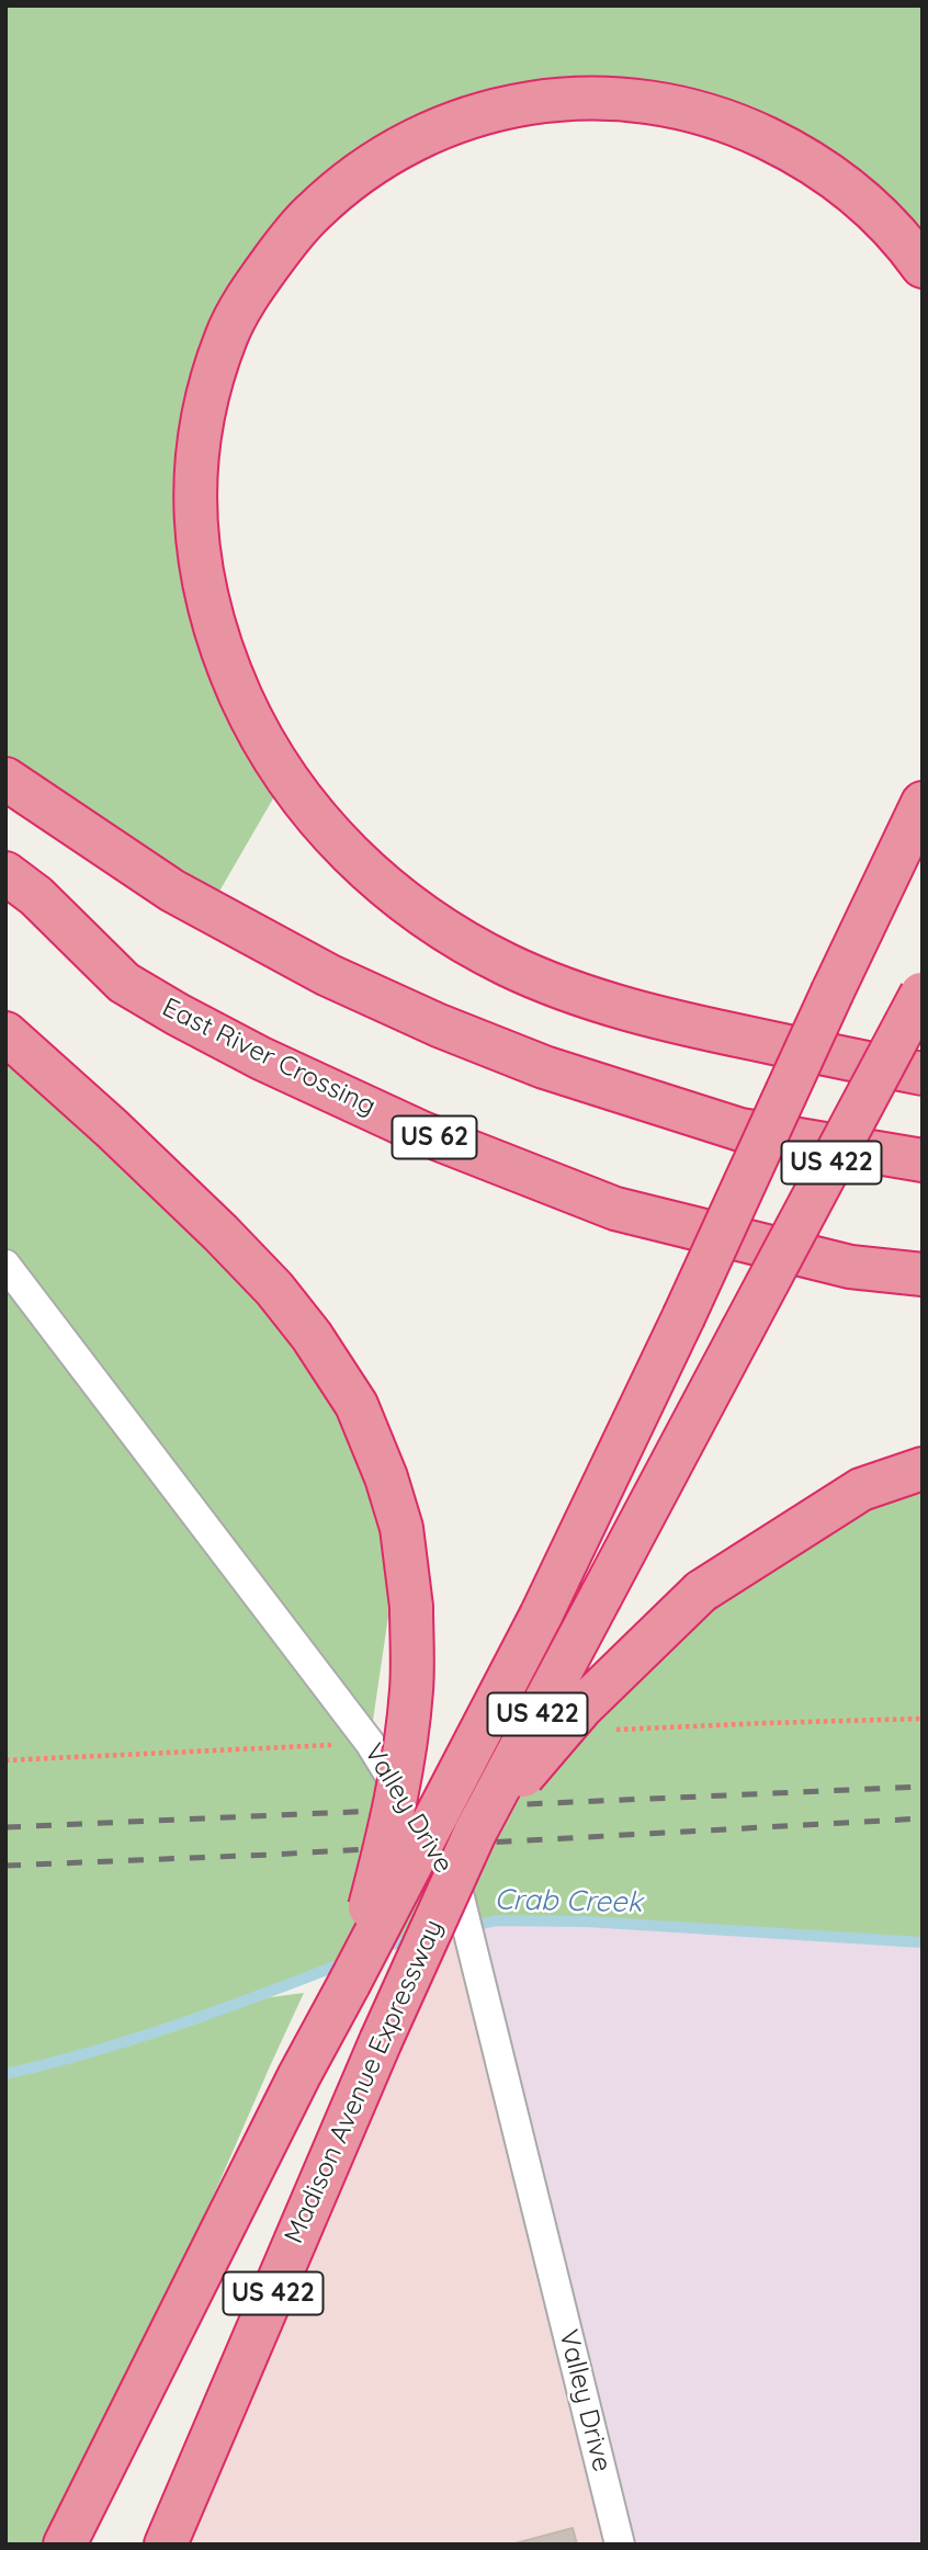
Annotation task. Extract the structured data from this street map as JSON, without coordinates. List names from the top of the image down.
{
  "streets": {
    "highway": [
      "East River Crossing",
      "US 62",
      "US 422",
      "Madison Avenue Expressway"
    ],
    "street": ["Valley Drive"]
  },
  "crossings": [
    ["US 422", "Madison Avenue Expressway"]
  ],
  "water": ["Crab Creek"]
}
